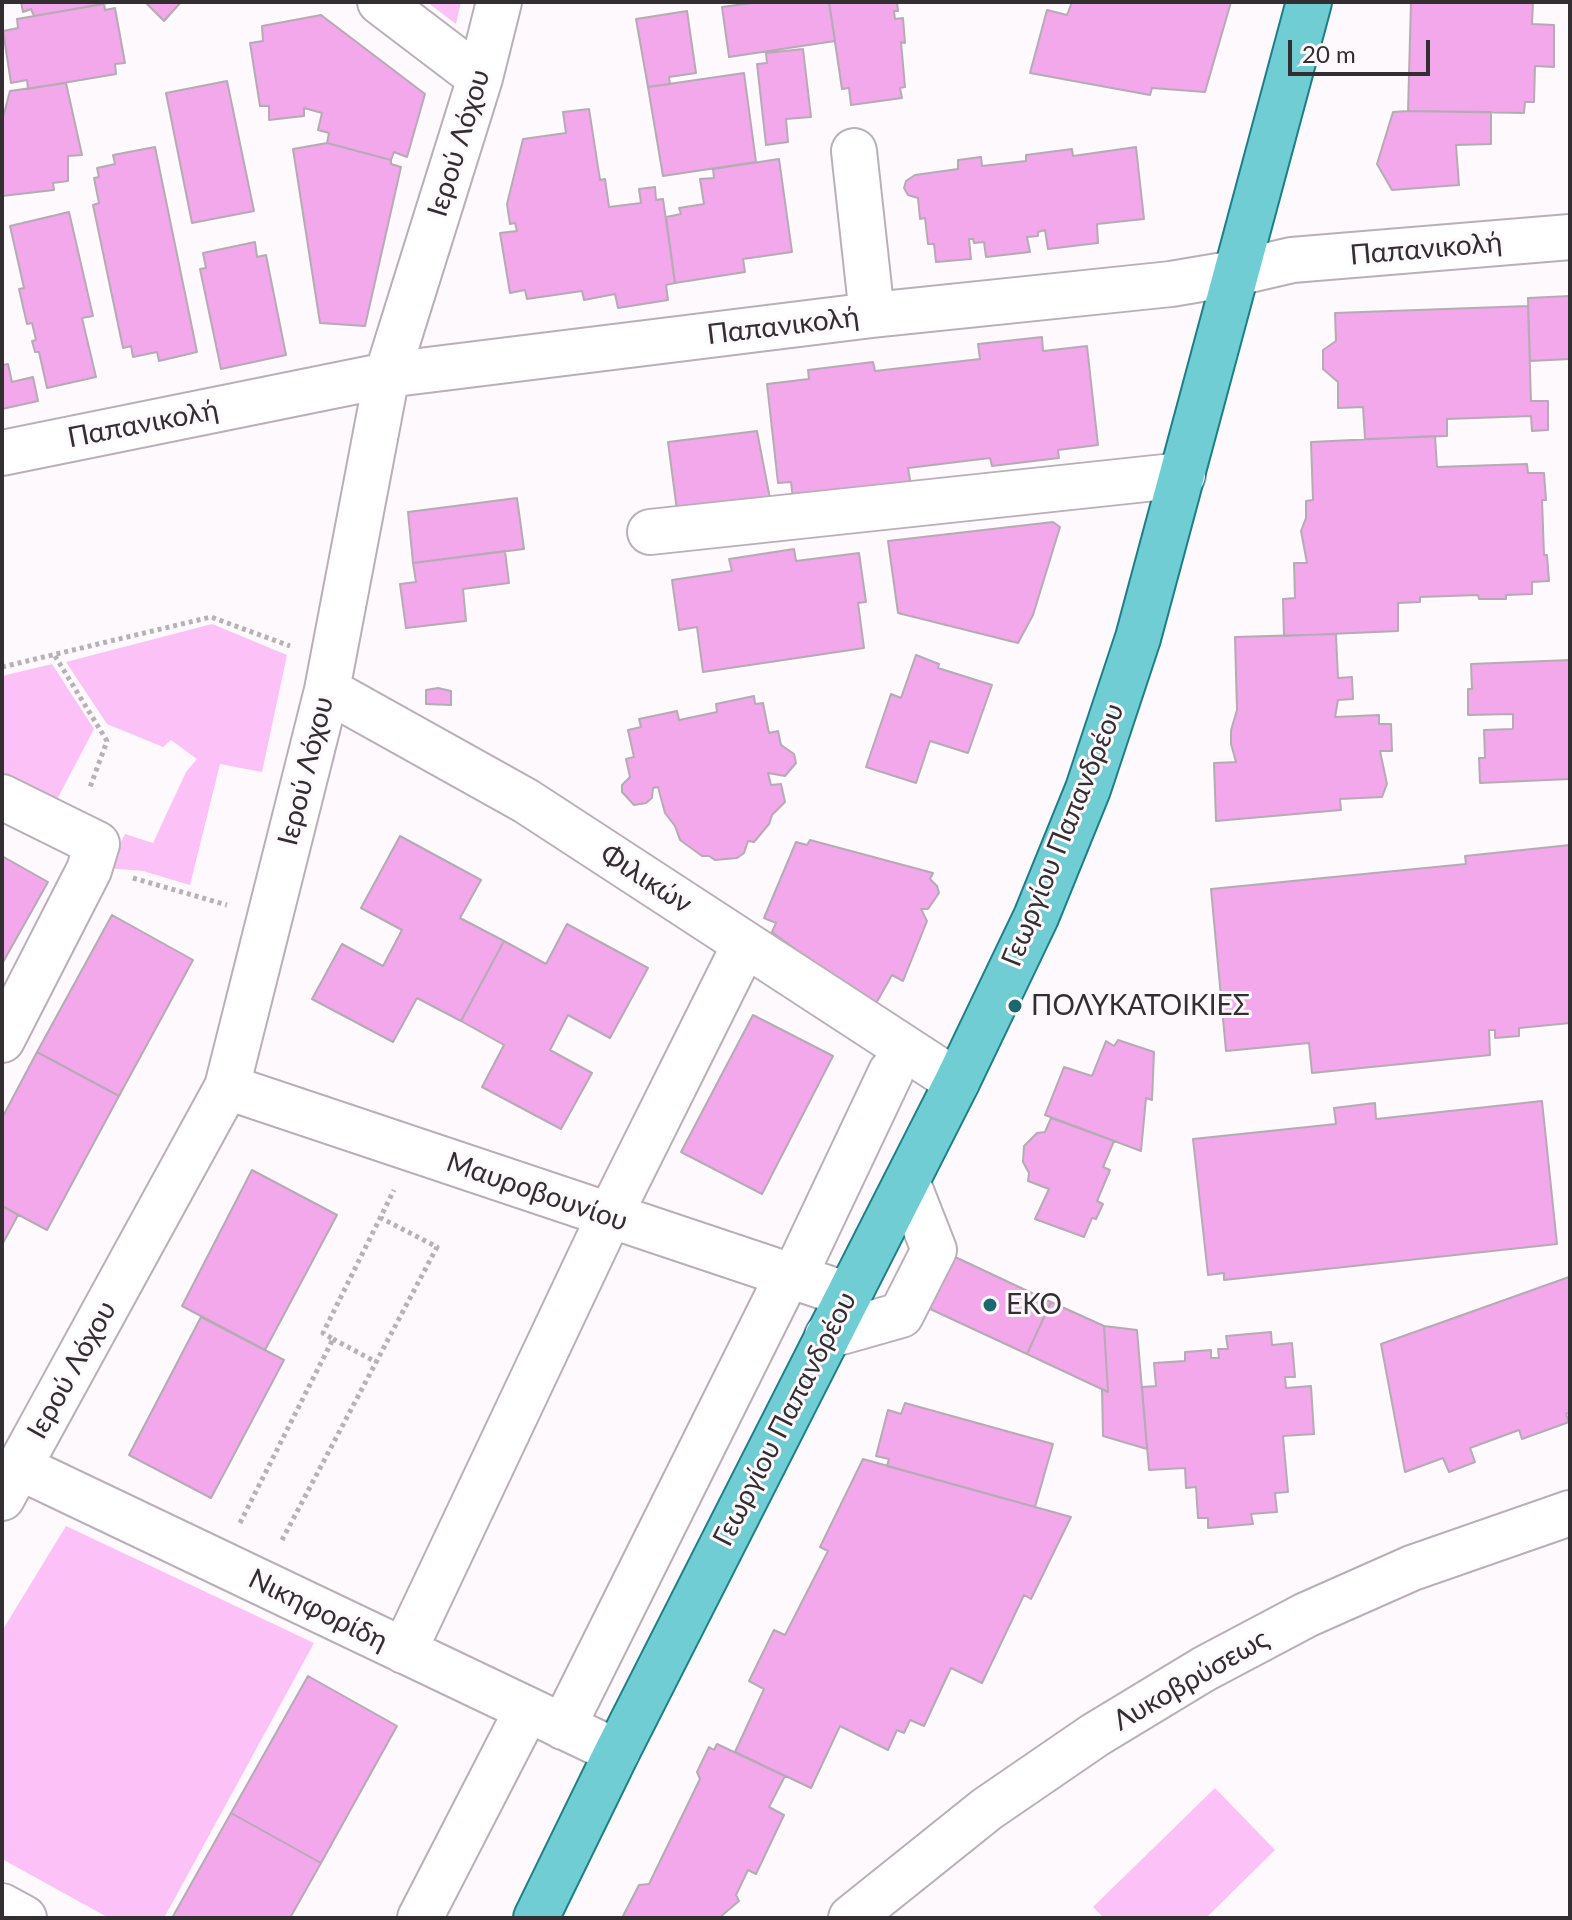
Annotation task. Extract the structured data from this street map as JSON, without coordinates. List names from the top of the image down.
{
  "streets": {
    "main road": ["Γεωργίου Παπανδρέου"],
    "street": [
      "Ιερού Λόχου",
      "Παπανικολή",
      "Φιλικών",
      "Μαυροβουνίου",
      "Νικηφορίδη",
      "Λυκοβρύσεως"
    ]
  },
  "crossings": [
    ["Ιερού Λόχου", "Παπανικολή"],
    ["Ιερού Λόχου", "Φιλικών"],
    ["Ιερού Λόχου", "Μαυροβουνίου"],
    ["Ιερού Λόχου", "Νικηφορίδη"],
    ["Παπανικολή", "Γεωργίου Παπανδρέου"],
    ["Γεωργίου Παπανδρέου", "Φιλικών"],
    ["Γεωργίου Παπανδρέου", "Μαυροβουνίου"],
    ["Γεωργίου Παπανδρέου", "Νικηφορίδη"]
  ],
  "places": ["ΠΟΛΥΚΑΤΟΙΚΙΕΣ", "EKO"],
  "scale_bar": "20 m"
}
